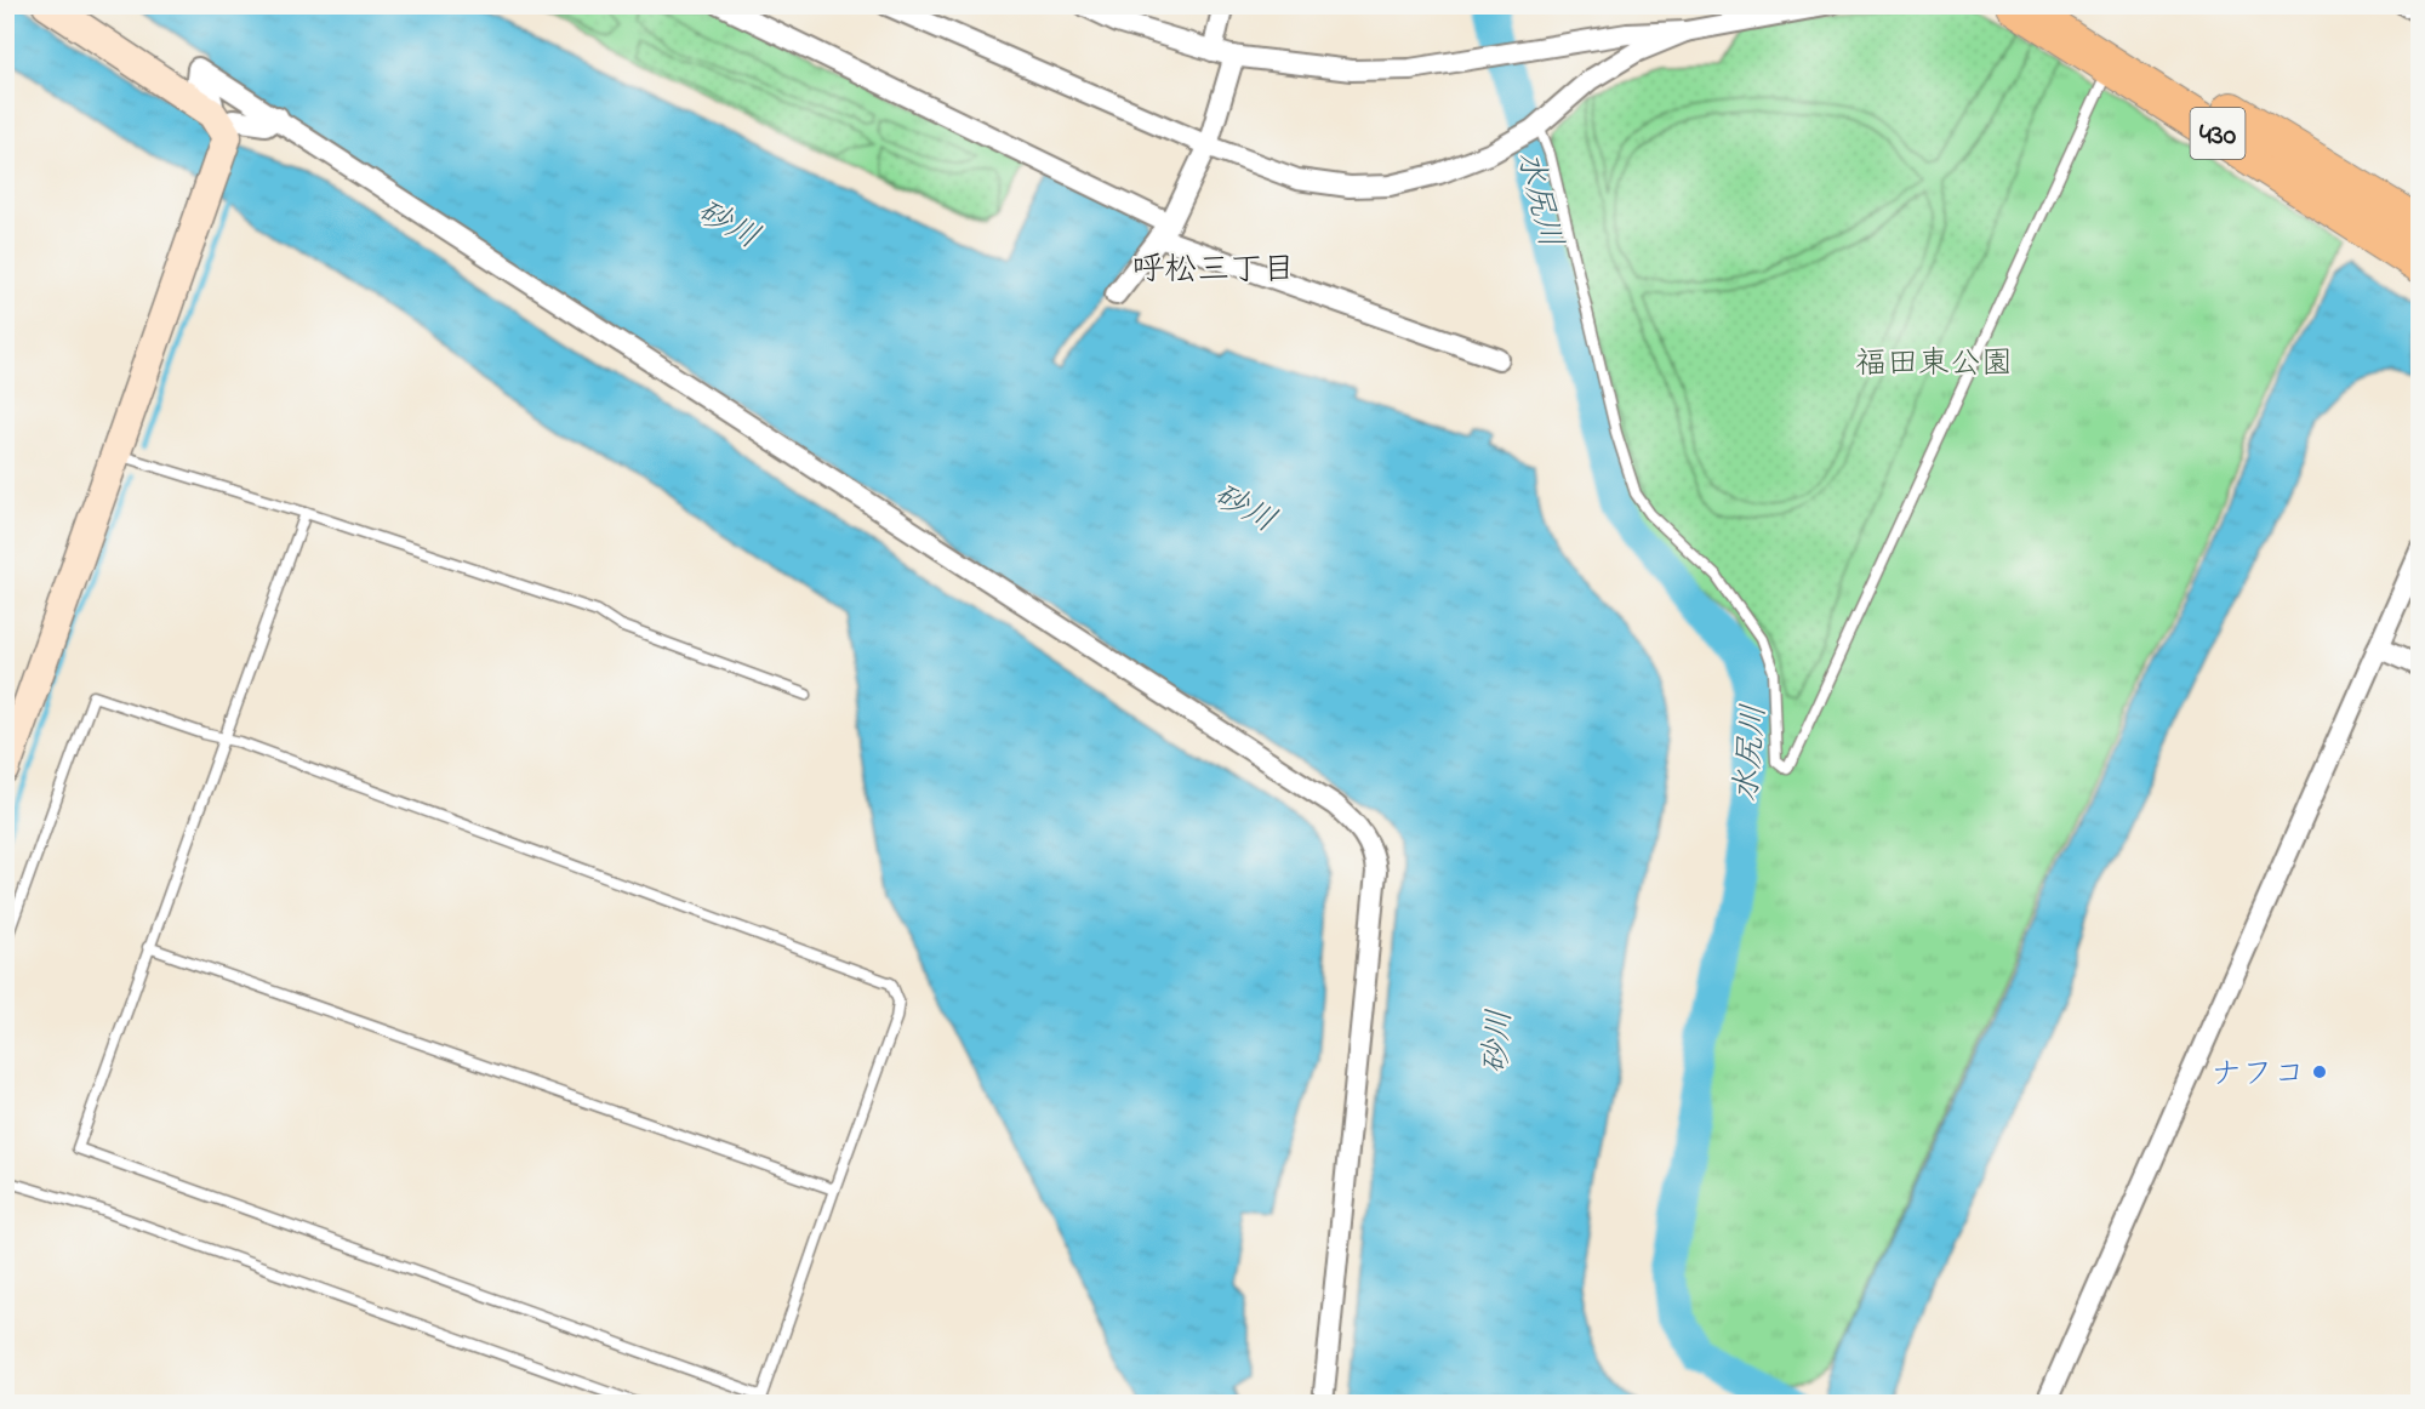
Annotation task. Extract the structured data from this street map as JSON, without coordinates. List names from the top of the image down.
{
  "streets": {
    "highway": ["430"]
  },
  "districts": ["呼松三丁目"],
  "water": ["水尻川", "砂川"],
  "parks": ["福田東公園"],
  "places": ["ナフコ"]
}
